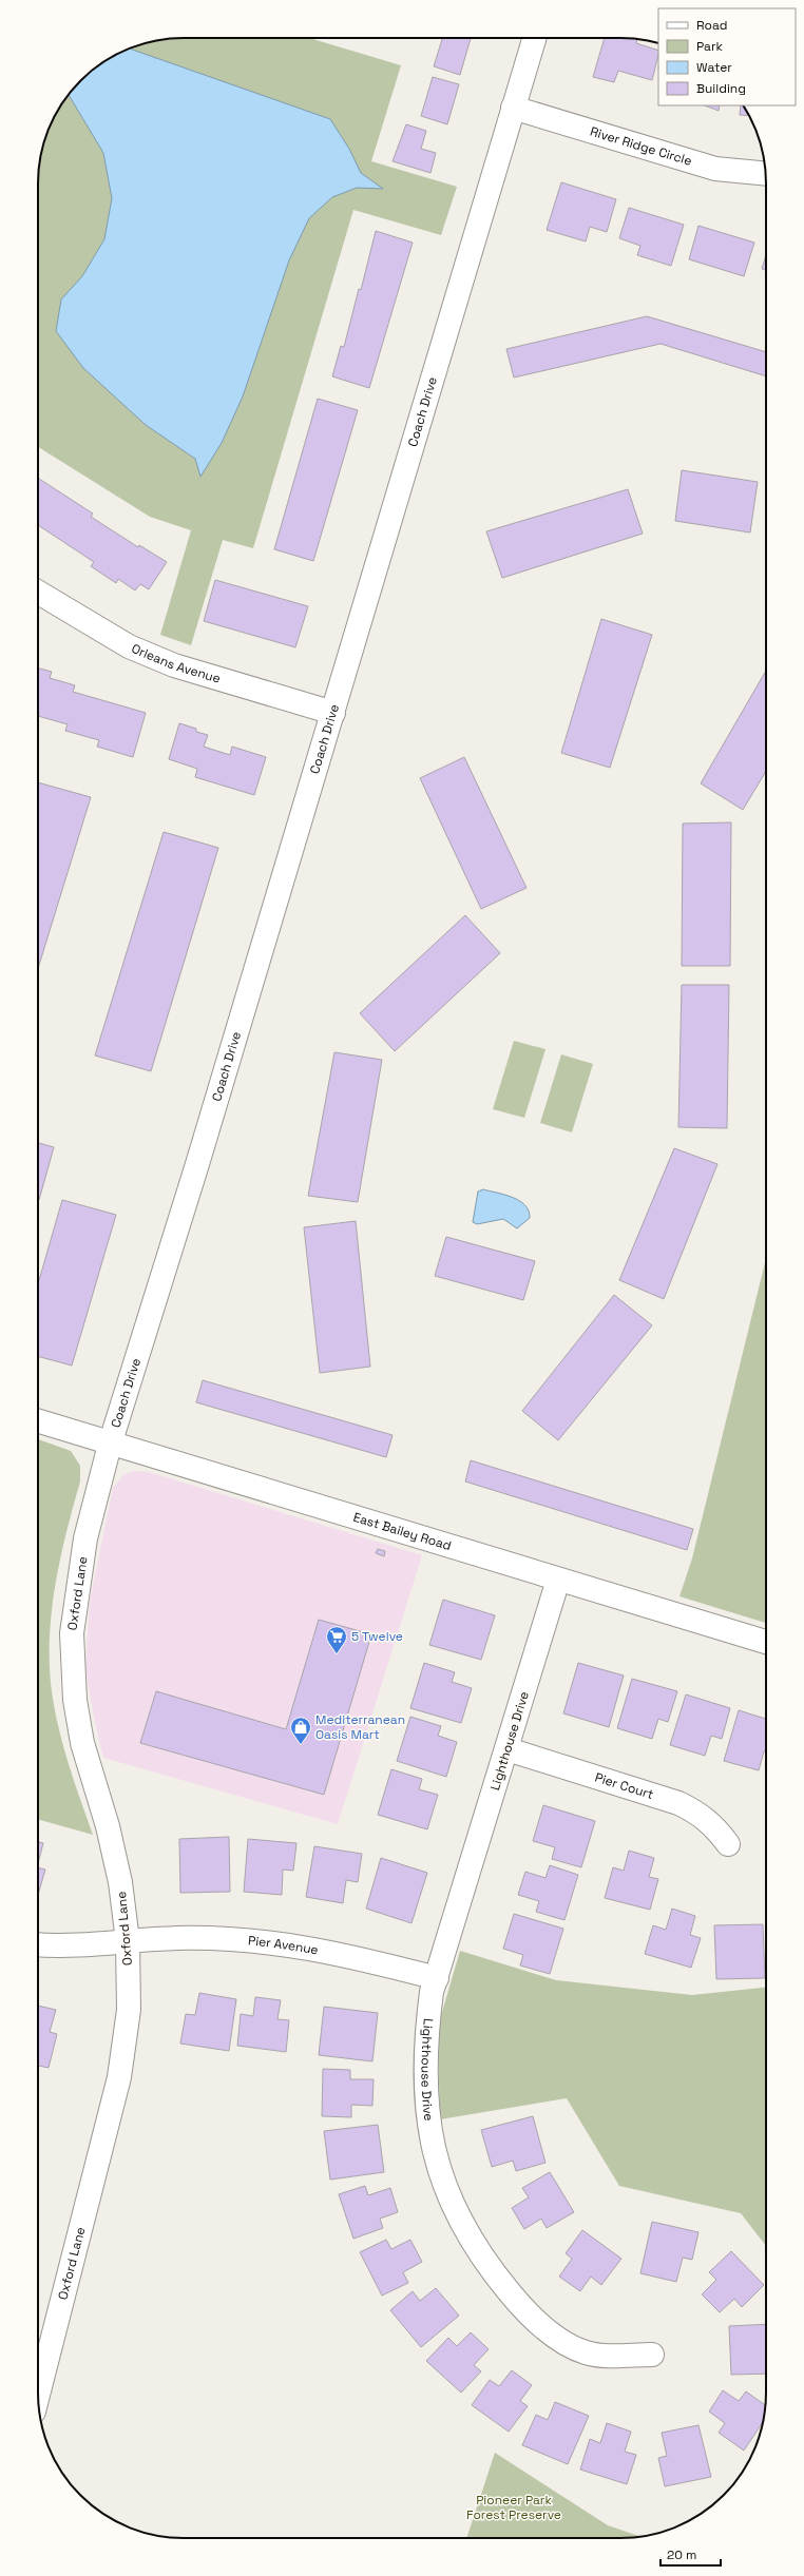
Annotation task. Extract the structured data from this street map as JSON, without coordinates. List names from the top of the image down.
{
  "streets": {
    "street": [
      "River Ridge Circle",
      "Coach Drive",
      "Orleans Avenue",
      "East Bailey Road",
      "Oxford Lane",
      "Lighthouse Drive",
      "Pier Court",
      "Pier Avenue"
    ]
  },
  "crossings": [
    ["River Ridge Circle", "Coach Drive"],
    ["Coach Drive", "Orleans Avenue"],
    ["Coach Drive", "East Bailey Road"],
    ["Coach Drive", "Oxford Lane"],
    ["East Bailey Road", "Oxford Lane"],
    ["East Bailey Road", "Lighthouse Drive"],
    ["Oxford Lane", "Pier Avenue"],
    ["Lighthouse Drive", "Pier Court"],
    ["Lighthouse Drive", "Pier Avenue"]
  ],
  "parks": ["Pioneer Park Forest Preserve"],
  "places": {
    "supermarket": ["5 Twelve"],
    "shop": ["Mediterranean Oasis Mart"]
  },
  "legend": [
    "Road",
    "Park",
    "Water",
    "Building"
  ],
  "scale_bar": "20 m"
}
